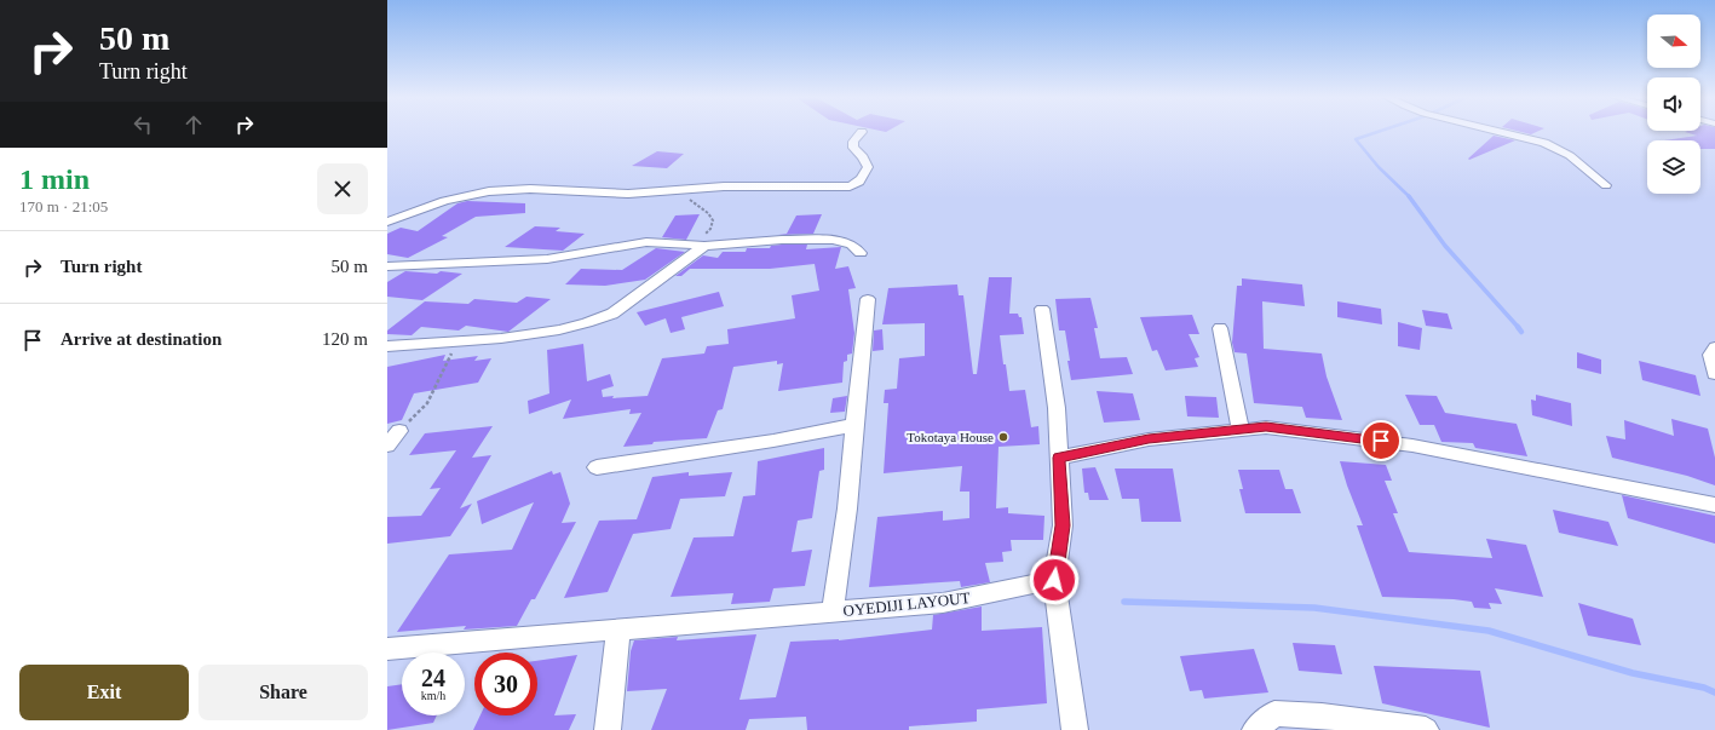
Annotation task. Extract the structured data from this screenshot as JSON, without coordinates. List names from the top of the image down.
{
  "streets": {
    "street": ["OYEDIJI LAYOUT"]
  },
  "places": ["Tokotaya House"],
  "north": "right",
  "page": {
    "turn": ["50 m", "Turn right"],
    "heading": ["1 min", "170 m · 21:05"],
    "list": [
      {
        "name": "Turn right",
        "value": "50 m"
      },
      {
        "name": "Arrive at destination",
        "value": "120 m"
      }
    ],
    "speed": "24 km/h",
    "limit": "30",
    "buttons": ["Exit", "Share"]
  }
}
